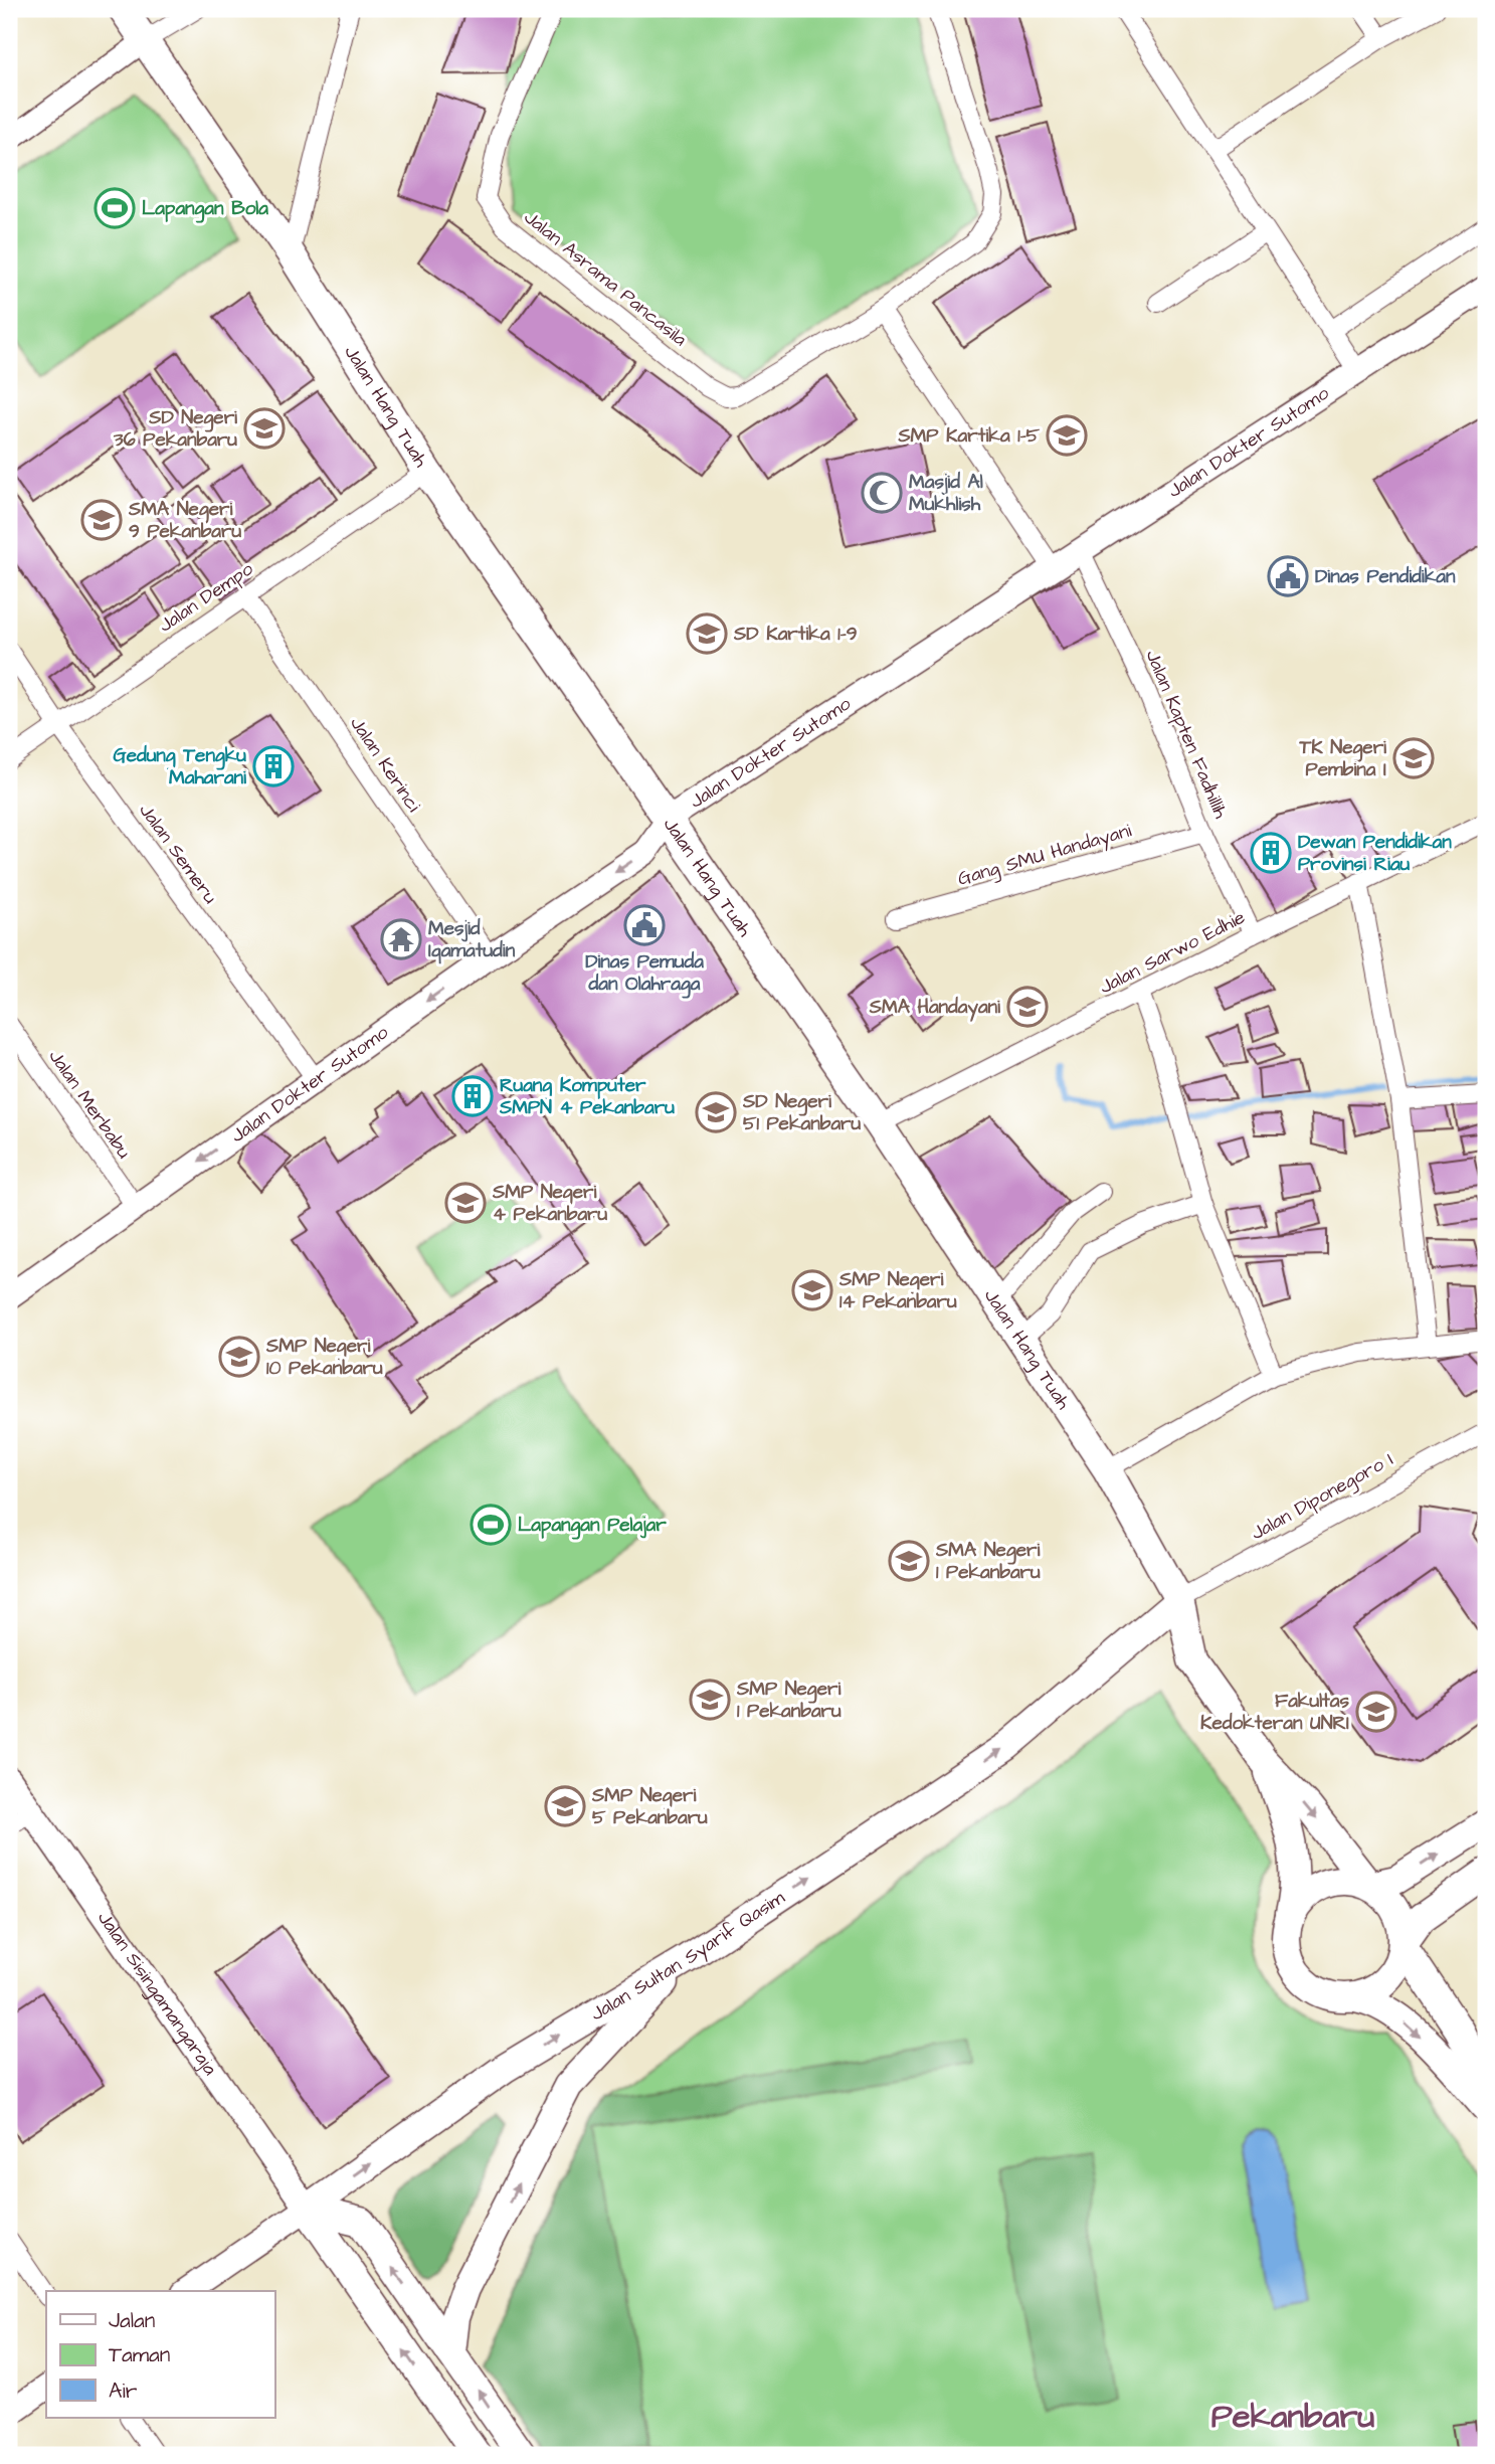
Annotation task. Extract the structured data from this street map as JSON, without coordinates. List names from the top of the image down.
{
  "streets": {
    "main road": [
      "Jalan Hang Tuah",
      "Jalan Dokter Sutomo",
      "Jalan Sultan Syarif Qasim",
      "Jalan Sisingamangaraja"
    ],
    "street": [
      "Jalan Asrama Pancasila",
      "Jalan Dempo",
      "Jalan Kapten Fadhillih",
      "Jalan Kerinci",
      "Jalan Semeru",
      "Gang SMU Handayani",
      "Jalan Sarwo Edhie",
      "Jalan Merbabu",
      "Jalan Diponegoro I"
    ]
  },
  "crossings": [
    ["Jalan Hang Tuah", "Jalan Dokter Sutomo"],
    ["Jalan Hang Tuah", "Jalan Dempo"],
    ["Jalan Hang Tuah", "Jalan Sarwo Edhie"],
    ["Jalan Hang Tuah", "Jalan Diponegoro I"],
    ["Jalan Hang Tuah", "Jalan Sultan Syarif Qasim"],
    ["Jalan Dokter Sutomo", "Jalan Kapten Fadhillih"],
    ["Jalan Dokter Sutomo", "Jalan Kerinci"],
    ["Jalan Dokter Sutomo", "Jalan Semeru"],
    ["Jalan Dokter Sutomo", "Jalan Merbabu"],
    ["Jalan Dempo", "Jalan Kerinci"],
    ["Jalan Dempo", "Jalan Semeru"],
    ["Jalan Kapten Fadhillih", "Gang SMU Handayani"],
    ["Jalan Kapten Fadhillih", "Jalan Sarwo Edhie"],
    ["Jalan Diponegoro I", "Jalan Sultan Syarif Qasim"],
    ["Jalan Sultan Syarif Qasim", "Jalan Sisingamangaraja"]
  ],
  "one_way": ["Jalan Dokter Sutomo", "Jalan Sultan Syarif Qasim"],
  "districts": ["Pekanbaru"],
  "places": {
    "sports": ["Lapangan Bola", "Lapangan Pelajar"],
    "school or university": [
      "SD Negeri 36 Pekanbaru",
      "SMP Kartika 1-5",
      "SMA Negeri 9 Pekanbaru",
      "SD Kartika 1-9",
      "TK Negeri Pembina I",
      "SMA Handayani",
      "SD Negeri 51 Pekanbaru",
      "SMP Negeri 4 Pekanbaru",
      "SMP Negeri 14 Pekanbaru",
      "SMP Negeri 10 Pekanbaru",
      "SMA Negeri 1 Pekanbaru",
      "SMP Negeri 1 Pekanbaru",
      "Fakultas Kedokteran UNRI",
      "SMP Negeri 5 Pekanbaru"
    ],
    "mosque": ["Masjid Al Mukhlish"],
    "public building": ["Dinas Pendidikan", "Dinas Pemuda dan Olahraga"],
    "building": ["Gedung Tengku Maharani", "Dewan Pendidikan Provinsi Riau", "Ruang Komputer SMPN 4 Pekanbaru"],
    "temple": ["Mesjid Iqamatudin"]
  },
  "legend": ["Jalan", "Taman", "Air"]
}
